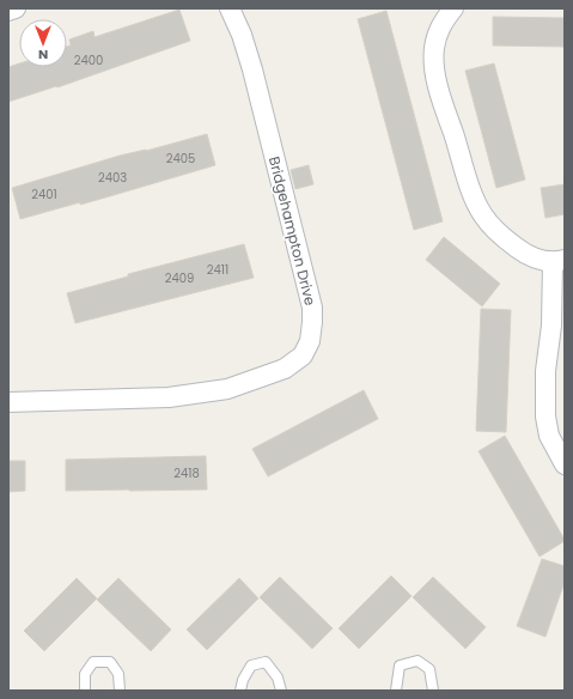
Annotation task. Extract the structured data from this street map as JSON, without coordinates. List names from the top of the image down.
{
  "streets": {
    "street": ["Bridgehampton Drive"]
  },
  "house_numbers": [
    "2400",
    "2405",
    "2403",
    "2401",
    "2411",
    "2409",
    "2418"
  ],
  "north": "bottom"
}
